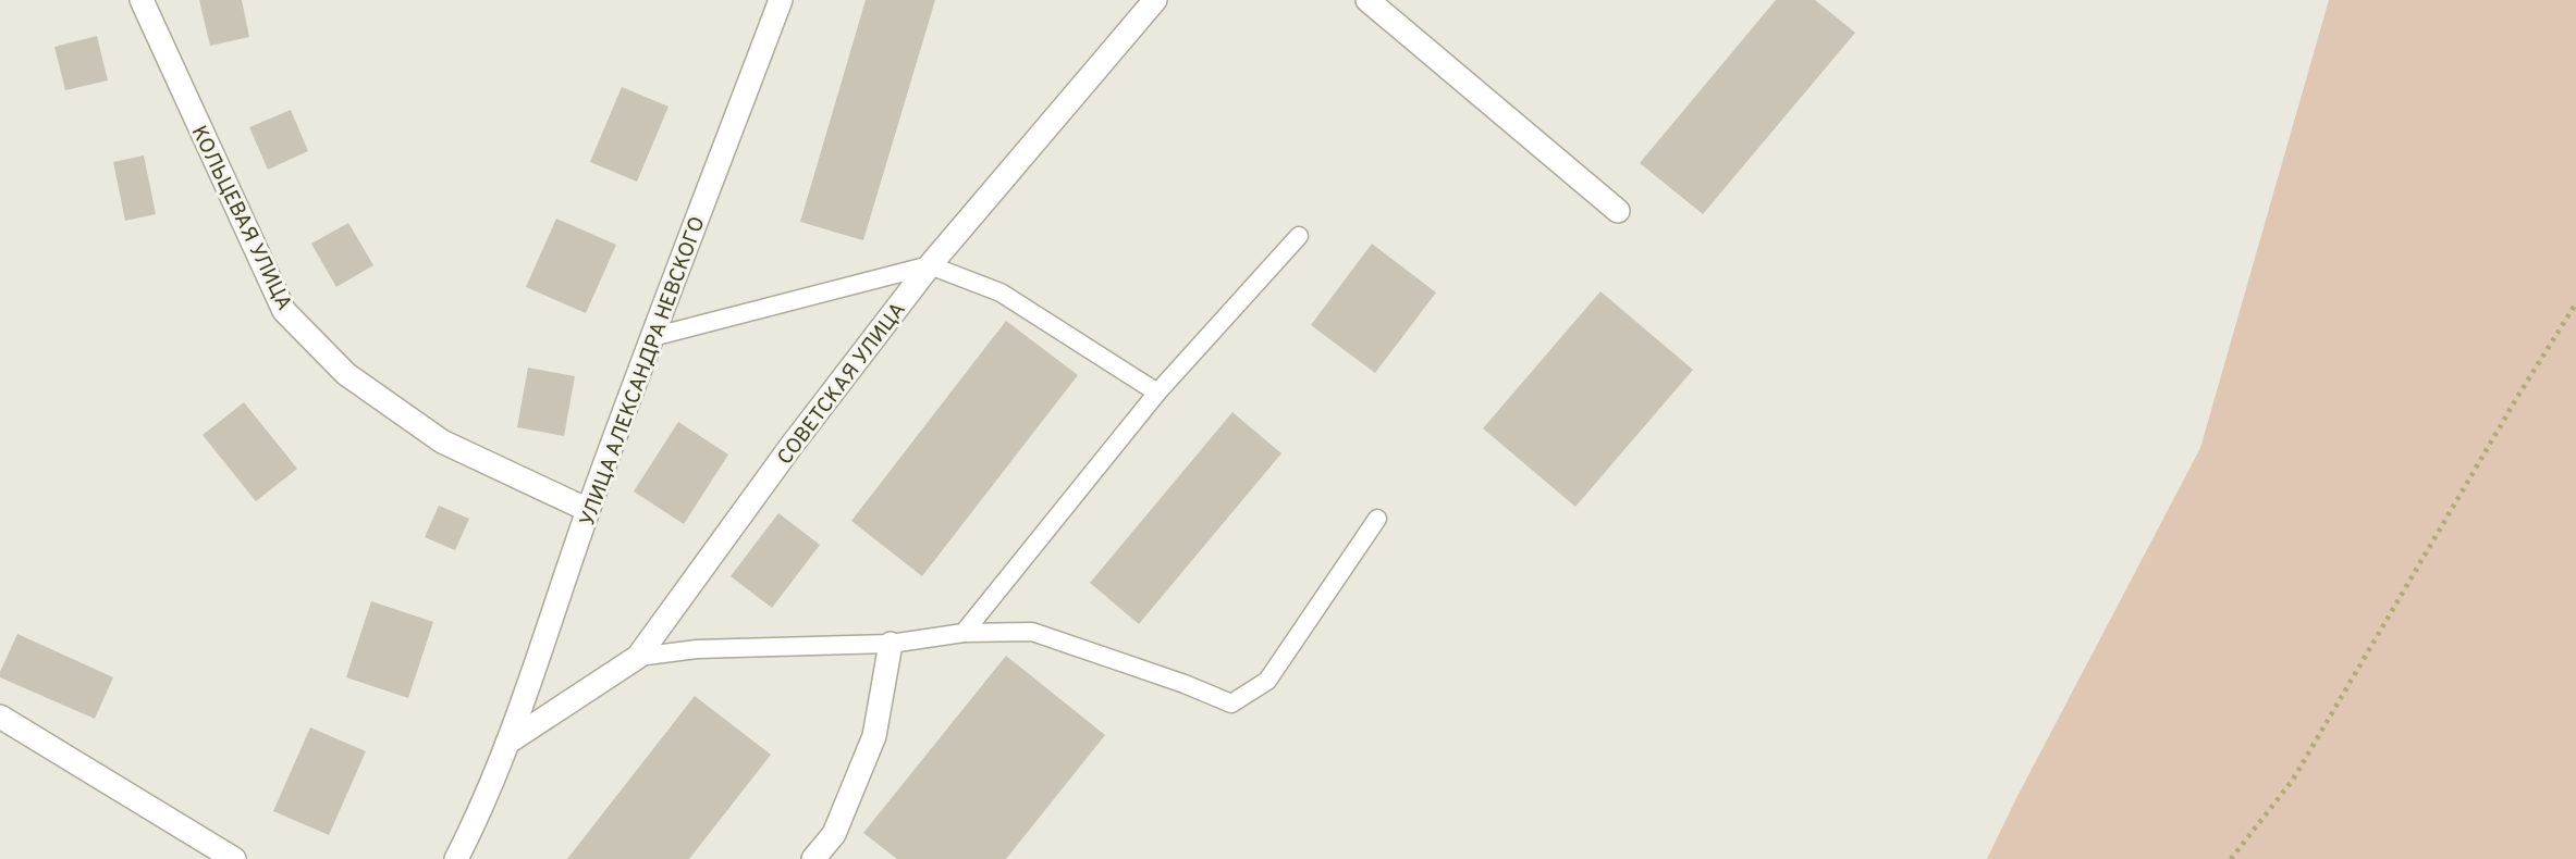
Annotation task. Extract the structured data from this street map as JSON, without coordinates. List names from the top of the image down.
{
  "streets": {
    "street": ["КОЛЬЦЕВАЯ УЛИЦА", "УЛИЦА АЛЕКСАНДРА НЕВСКОГО", "СОВЕТСКАЯ УЛИЦА"]
  },
  "crossings": [
    ["КОЛЬЦЕВАЯ УЛИЦА", "УЛИЦА АЛЕКСАНДРА НЕВСКОГО"],
    ["УЛИЦА АЛЕКСАНДРА НЕВСКОГО", "СОВЕТСКАЯ УЛИЦА"]
  ]
}
